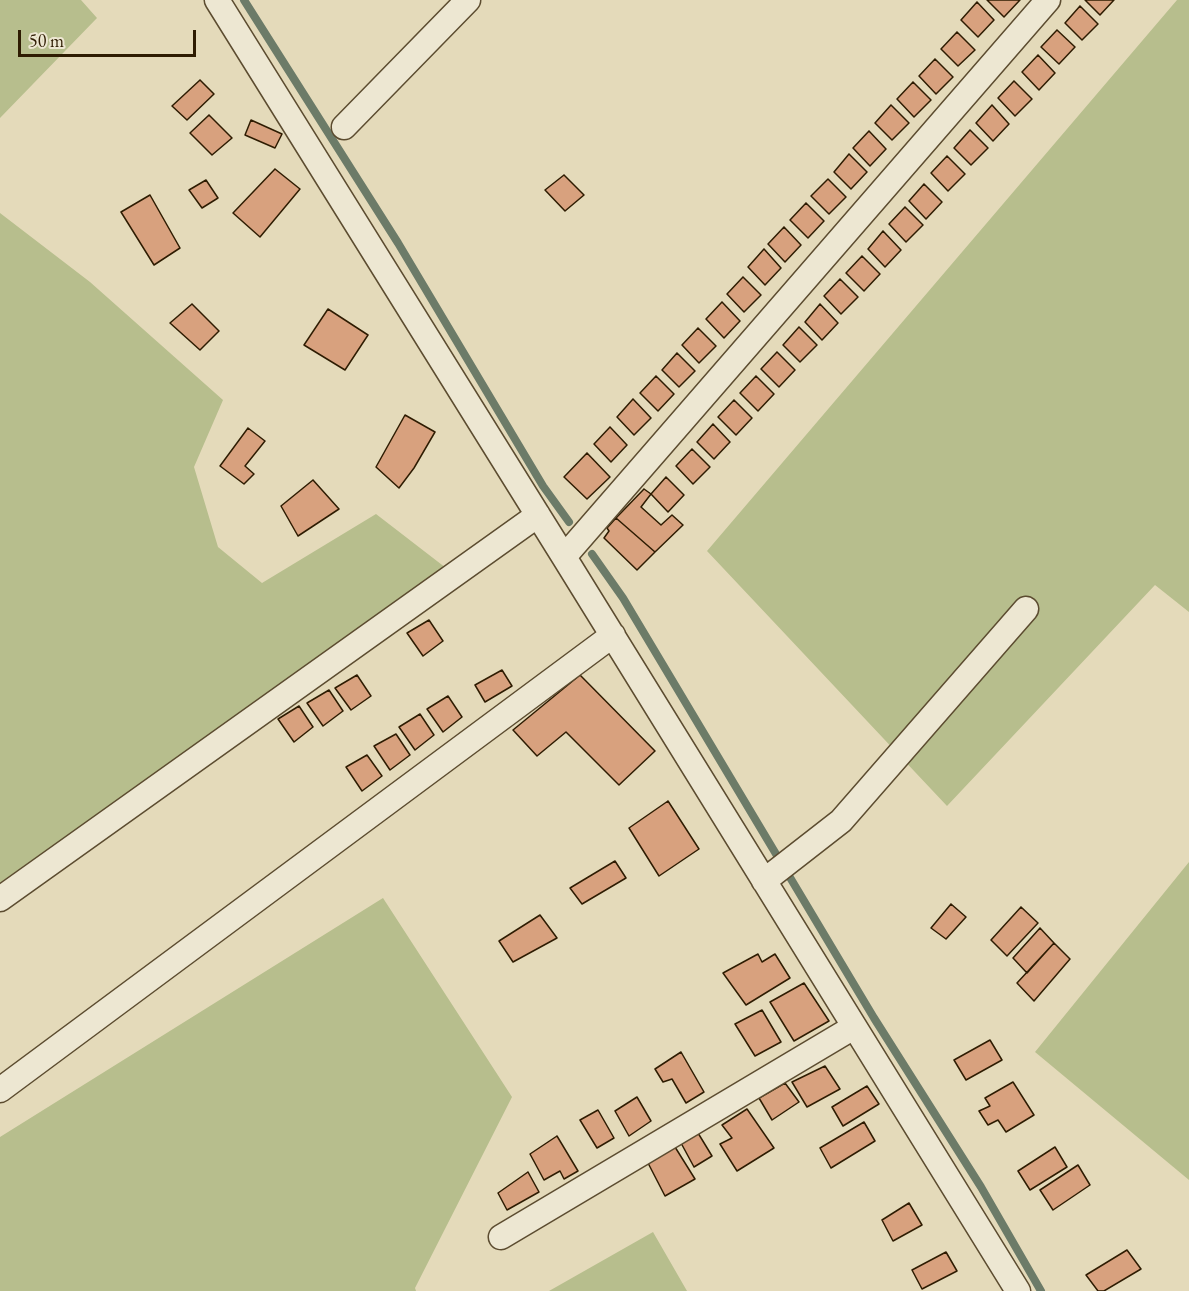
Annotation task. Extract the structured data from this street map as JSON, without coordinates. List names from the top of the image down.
{
  "scale_bar": "50 m"
}
